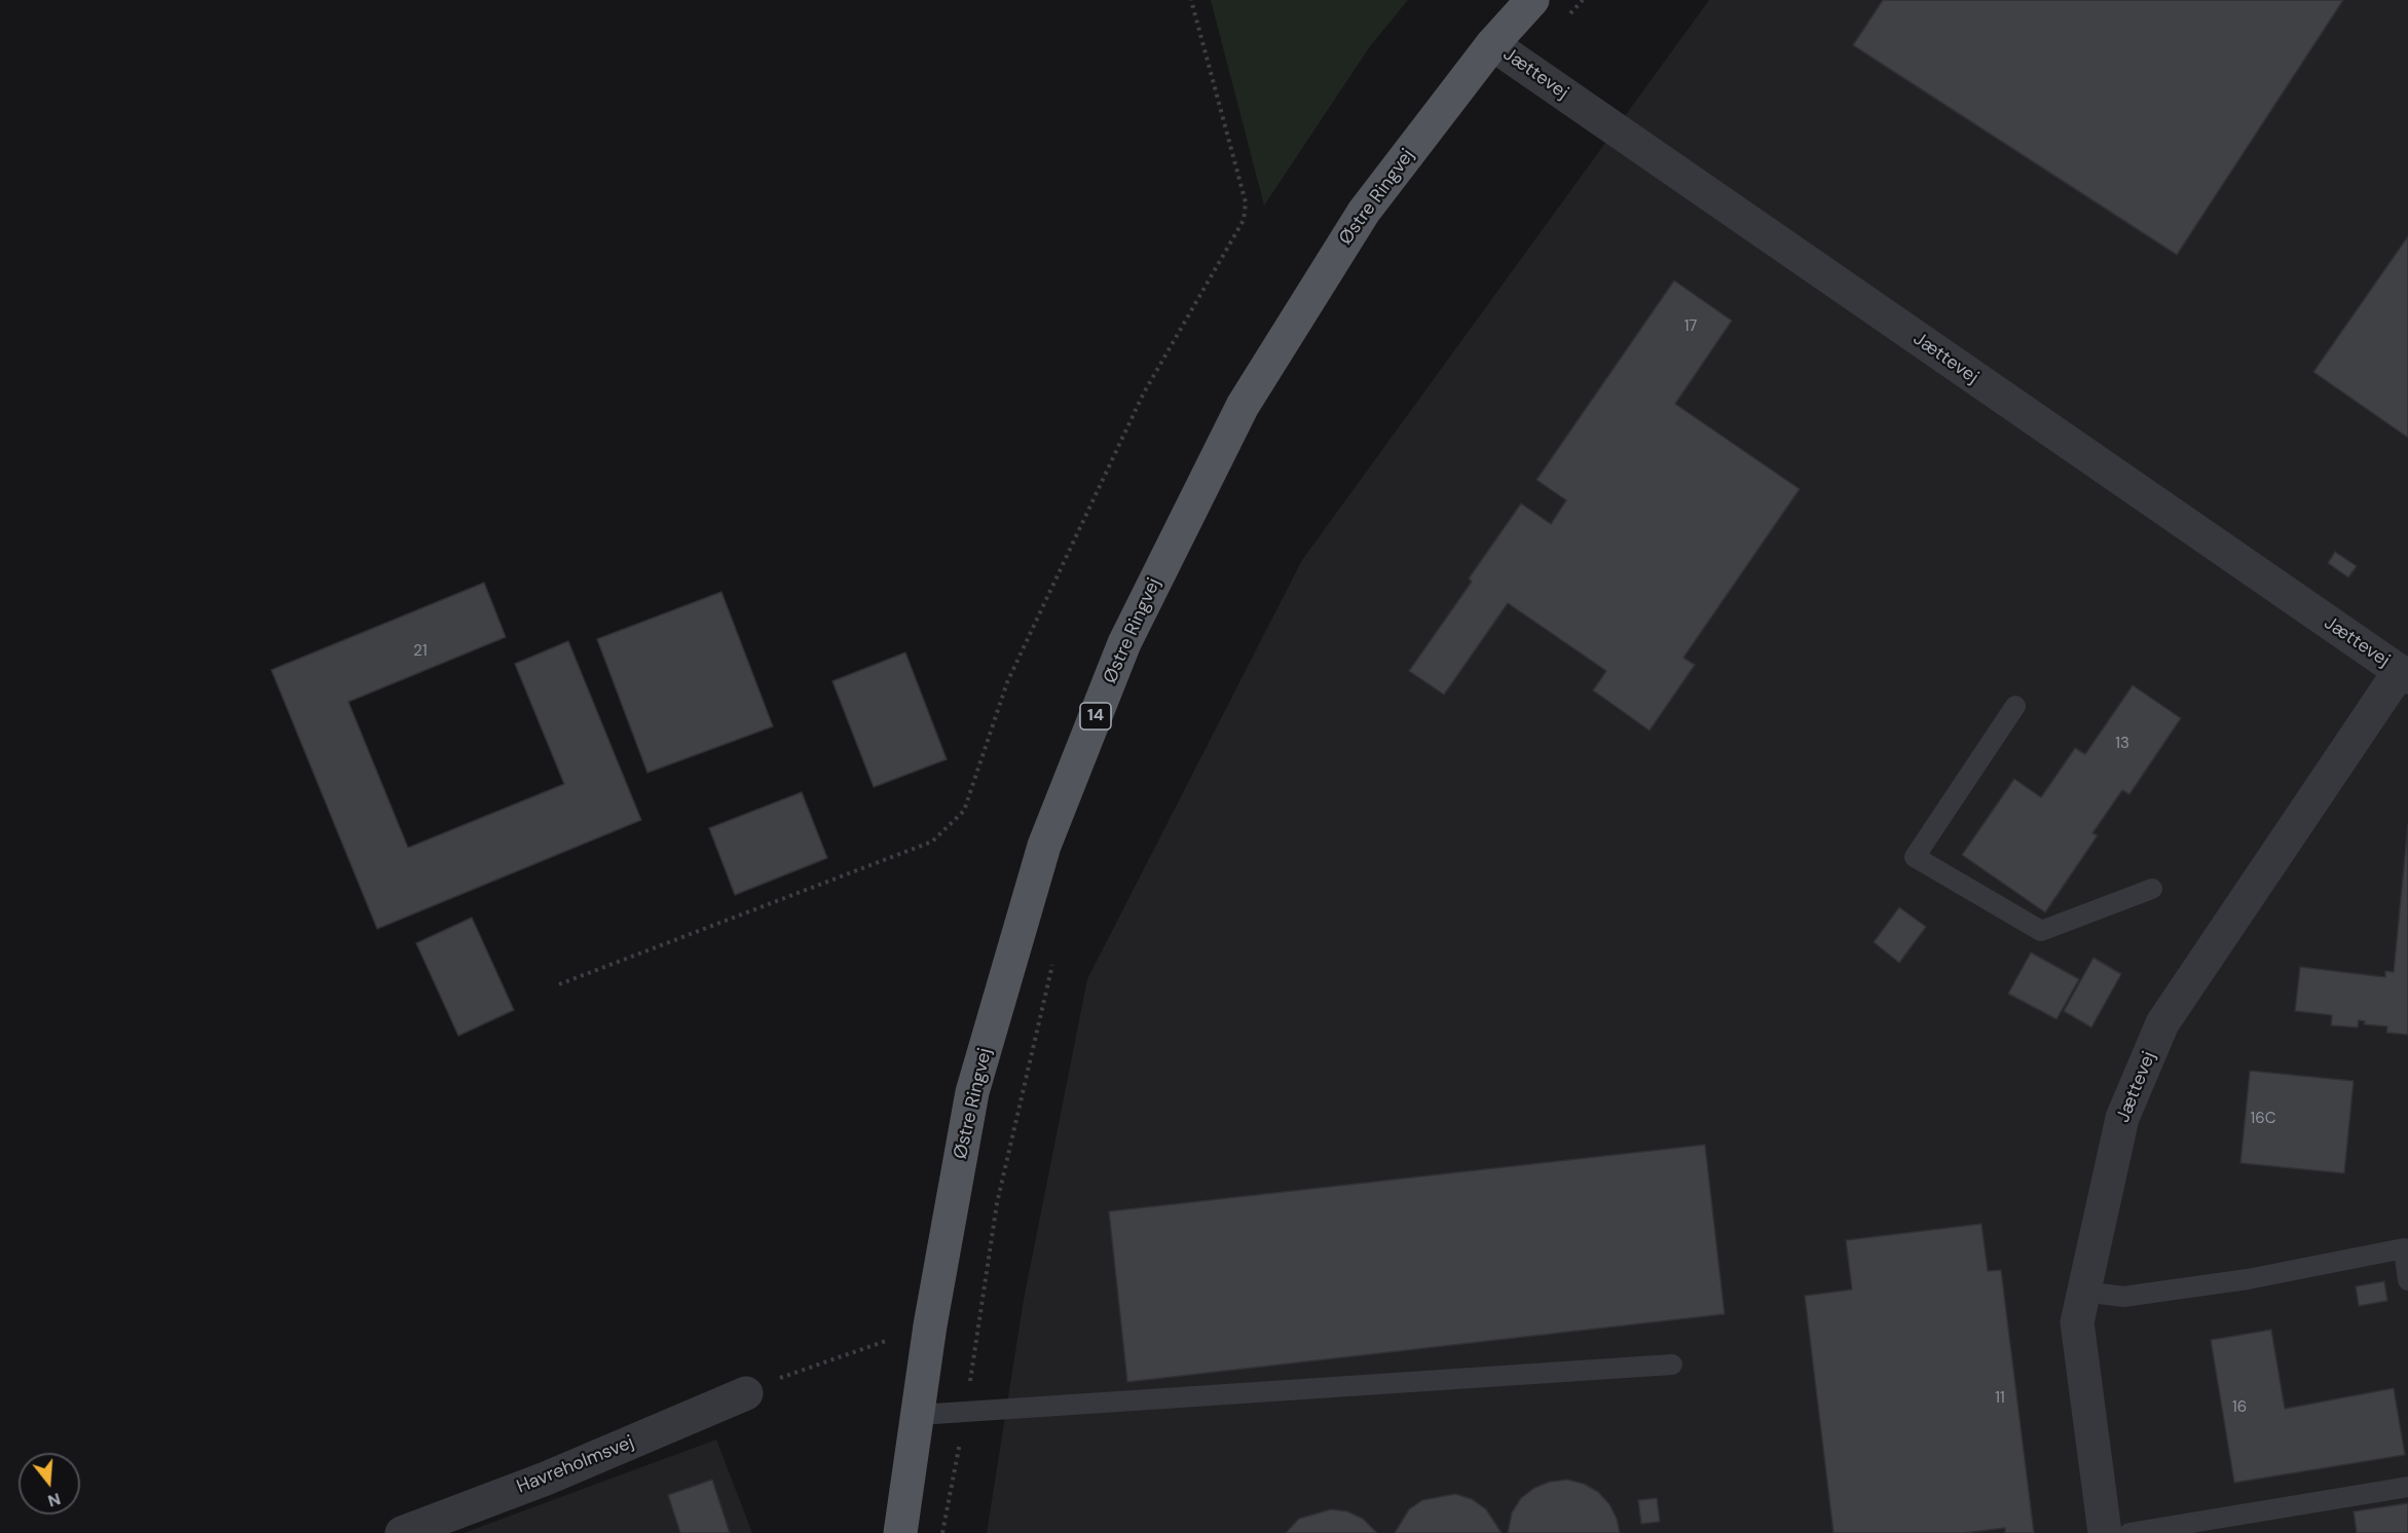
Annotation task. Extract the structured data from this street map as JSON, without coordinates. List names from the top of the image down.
{
  "streets": {
    "main road": ["Østre Ringvej", "14"],
    "street": ["Jættevej", "Havreholmsvej"]
  },
  "crossings": [
    ["Jættevej", "Østre Ringvej"]
  ],
  "house_numbers": [
    "17",
    "21",
    "13",
    "16C",
    "11",
    "16"
  ],
  "north": "bottom"
}
